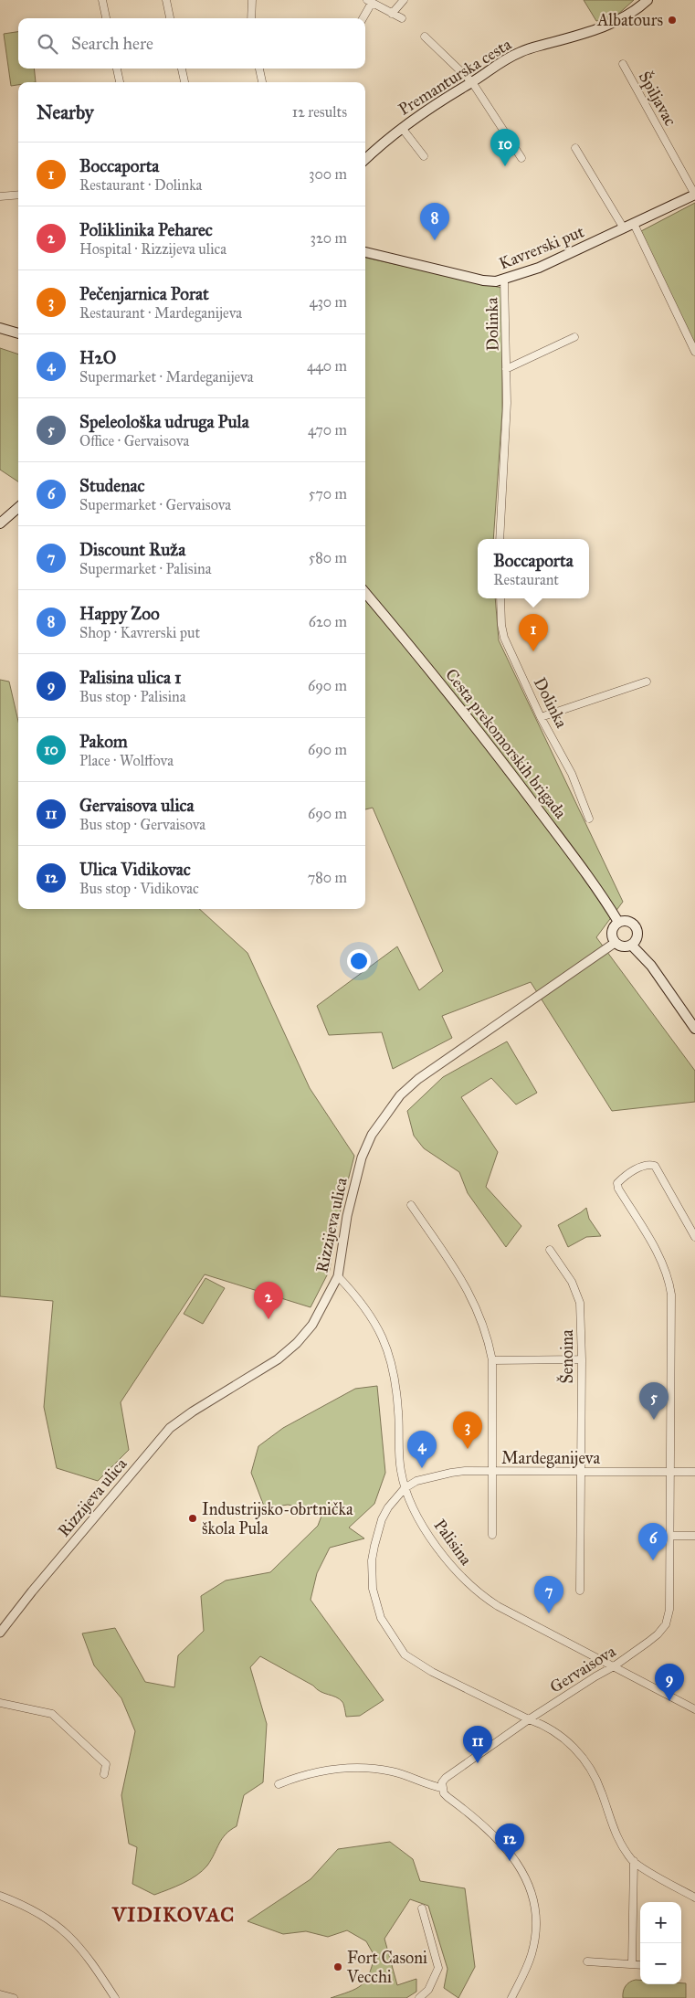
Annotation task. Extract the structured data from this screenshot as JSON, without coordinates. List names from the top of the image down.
{
  "streets": {
    "main road": ["Premanturska cesta", "Kavrerski put", "Cesta prekomorskih brigada"],
    "street": [
      "Špiljavac",
      "Dolinka",
      "Rizzijeva ulica",
      "Šenoina",
      "Mardeganijeva",
      "Palisina",
      "Gervaisova"
    ]
  },
  "crossings": [
    ["Špiljavac", "Kavrerski put"],
    ["Kavrerski put", "Dolinka"],
    ["Cesta prekomorskih brigada", "Rizzijeva ulica"],
    ["Rizzijeva ulica", "Palisina"],
    ["Šenoina", "Mardeganijeva"],
    ["Mardeganijeva", "Palisina"],
    ["Mardeganijeva", "Gervaisova"],
    ["Palisina", "Gervaisova"]
  ],
  "districts": ["VIDIKOVAC"],
  "places": ["Albatours", "Industrijsko-obrtnička škola Pula", "Fort Casoni Vecchi"],
  "page": {
    "search": "Search here",
    "heading": ["Nearby", "12 results"],
    "pins": [
      "10",
      "8",
      "1",
      "2",
      "5",
      "3",
      "4",
      "6",
      "7",
      "9",
      "11",
      "12"
    ],
    "list": [
      {
        "mark": "1",
        "name": "Boccaporta",
        "note": "Restaurant · Dolinka",
        "value": "300 m"
      },
      {
        "mark": "2",
        "name": "Poliklinika Peharec",
        "note": "Hospital · Rizzijeva ulica",
        "value": "320 m"
      },
      {
        "mark": "3",
        "name": "Pečenjarnica Porat",
        "note": "Restaurant · Mardeganijeva",
        "value": "430 m"
      },
      {
        "mark": "4",
        "name": "H2O",
        "note": "Supermarket · Mardeganijeva",
        "value": "440 m"
      },
      {
        "mark": "5",
        "name": "Speleološka udruga Pula",
        "note": "Office · Gervaisova",
        "value": "470 m"
      },
      {
        "mark": "6",
        "name": "Studenac",
        "note": "Supermarket · Gervaisova",
        "value": "570 m"
      },
      {
        "mark": "7",
        "name": "Discount Ruža",
        "note": "Supermarket · Palisina",
        "value": "580 m"
      },
      {
        "mark": "8",
        "name": "Happy Zoo",
        "note": "Shop · Kavrerski put",
        "value": "620 m"
      },
      {
        "mark": "9",
        "name": "Palisina ulica 1",
        "note": "Bus stop · Palisina",
        "value": "690 m"
      },
      {
        "mark": "10",
        "name": "Pakom",
        "note": "Place · Wolffova",
        "value": "690 m"
      },
      {
        "mark": "11",
        "name": "Gervaisova ulica",
        "note": "Bus stop · Gervaisova",
        "value": "690 m"
      },
      {
        "mark": "12",
        "name": "Ulica Vidikovac",
        "note": "Bus stop · Vidikovac",
        "value": "780 m"
      }
    ],
    "popup": ["Boccaporta", "Restaurant"],
    "map_buttons": ["+", "−"]
  }
}
